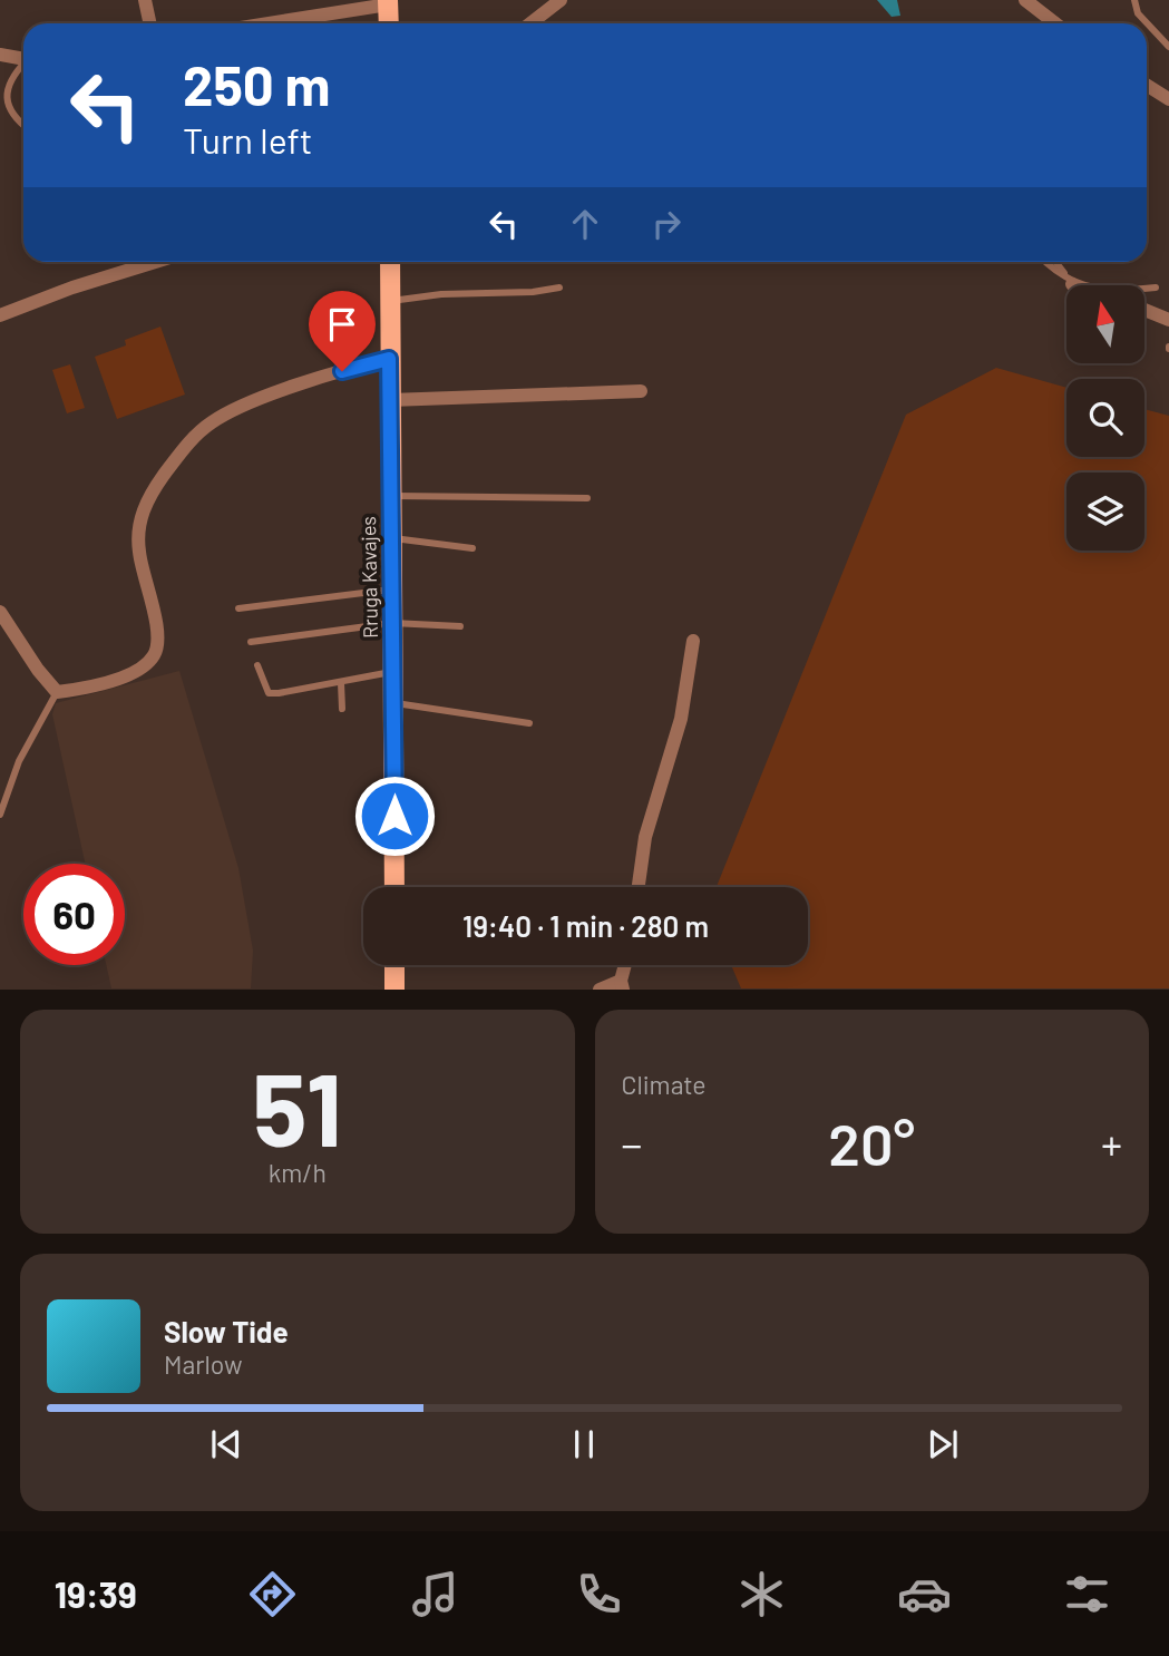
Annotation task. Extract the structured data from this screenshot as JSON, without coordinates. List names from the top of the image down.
{
  "streets": {
    "main road": ["Rruga Kavajes"]
  },
  "north": "top",
  "page": {
    "turn": ["250 m", "Turn left"],
    "limit": "60",
    "trip": "19:40 · 1 min · 280 m",
    "tile": [
      ["51", "km/h"],
      "Climate"
    ],
    "heat": ["−", "20°", "+"],
    "song": ["Slow Tide", "Marlow"],
    "tabs": "19:39"
  }
}
